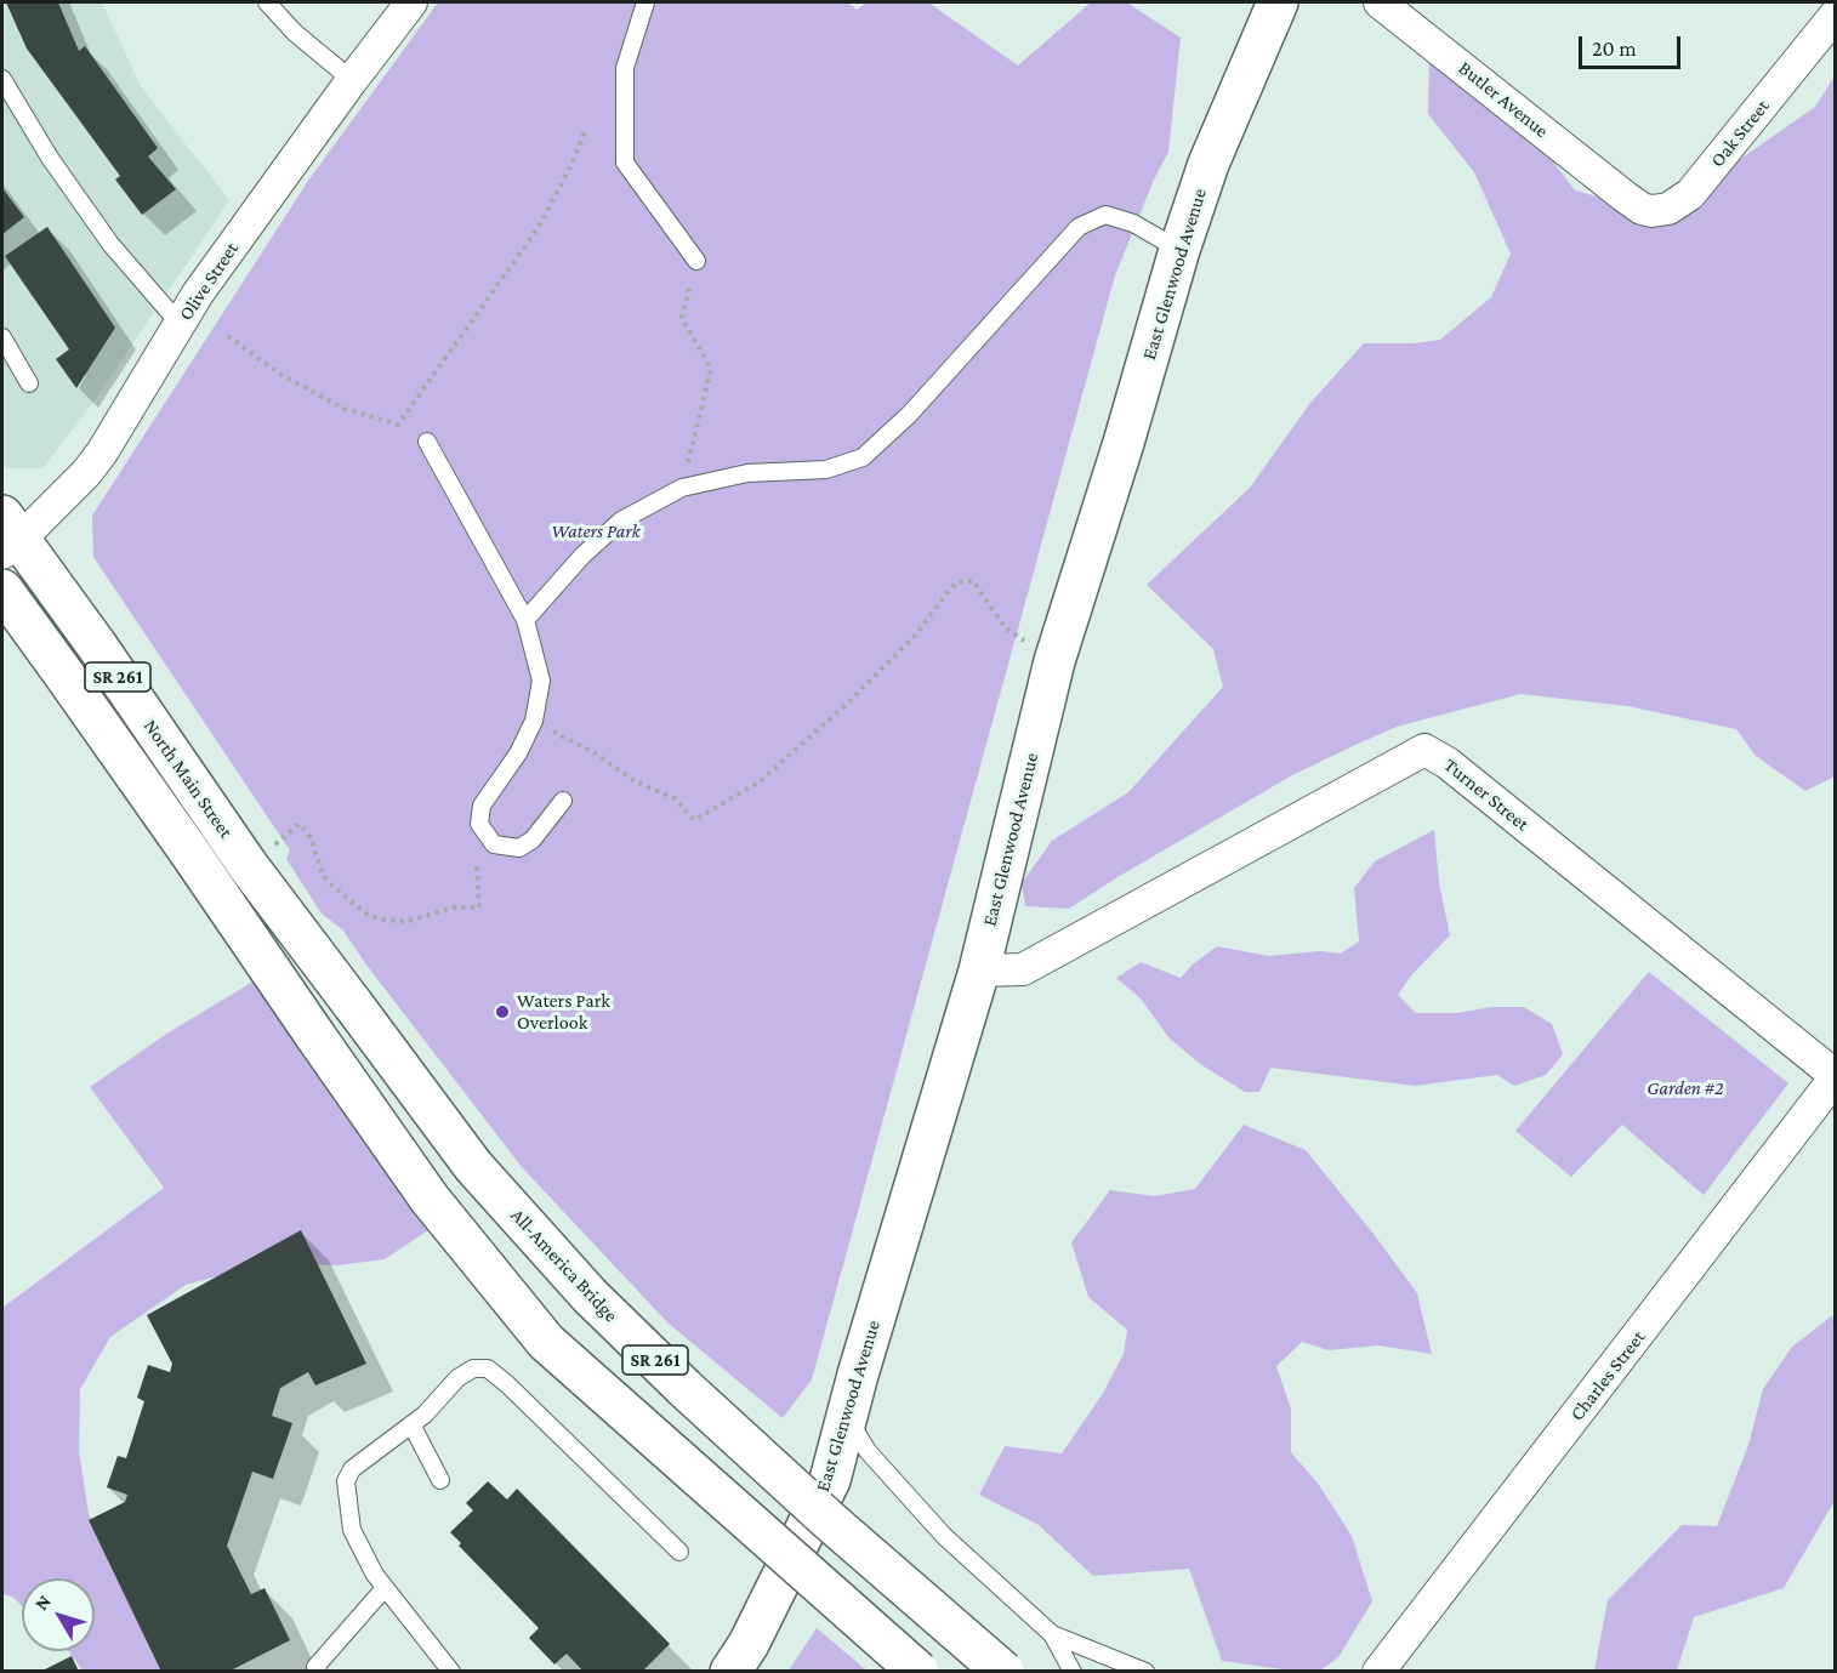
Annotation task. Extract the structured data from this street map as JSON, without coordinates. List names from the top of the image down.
{
  "streets": {
    "main road": [
      "East Glenwood Avenue",
      "SR 261",
      "North Main Street",
      "All-America Bridge"
    ],
    "street": [
      "Butler Avenue",
      "Oak Street",
      "Olive Street",
      "Turner Street",
      "Charles Street"
    ]
  },
  "crossings": [
    ["Butler Avenue", "Oak Street"],
    ["East Glenwood Avenue", "Turner Street"],
    ["Olive Street", "North Main Street"],
    ["North Main Street", "All-America Bridge"],
    ["Turner Street", "Charles Street"]
  ],
  "parks": ["Waters Park", "Garden #2"],
  "places": ["Waters Park Overlook"],
  "scale_bar": "20 m",
  "north": "top left"
}
